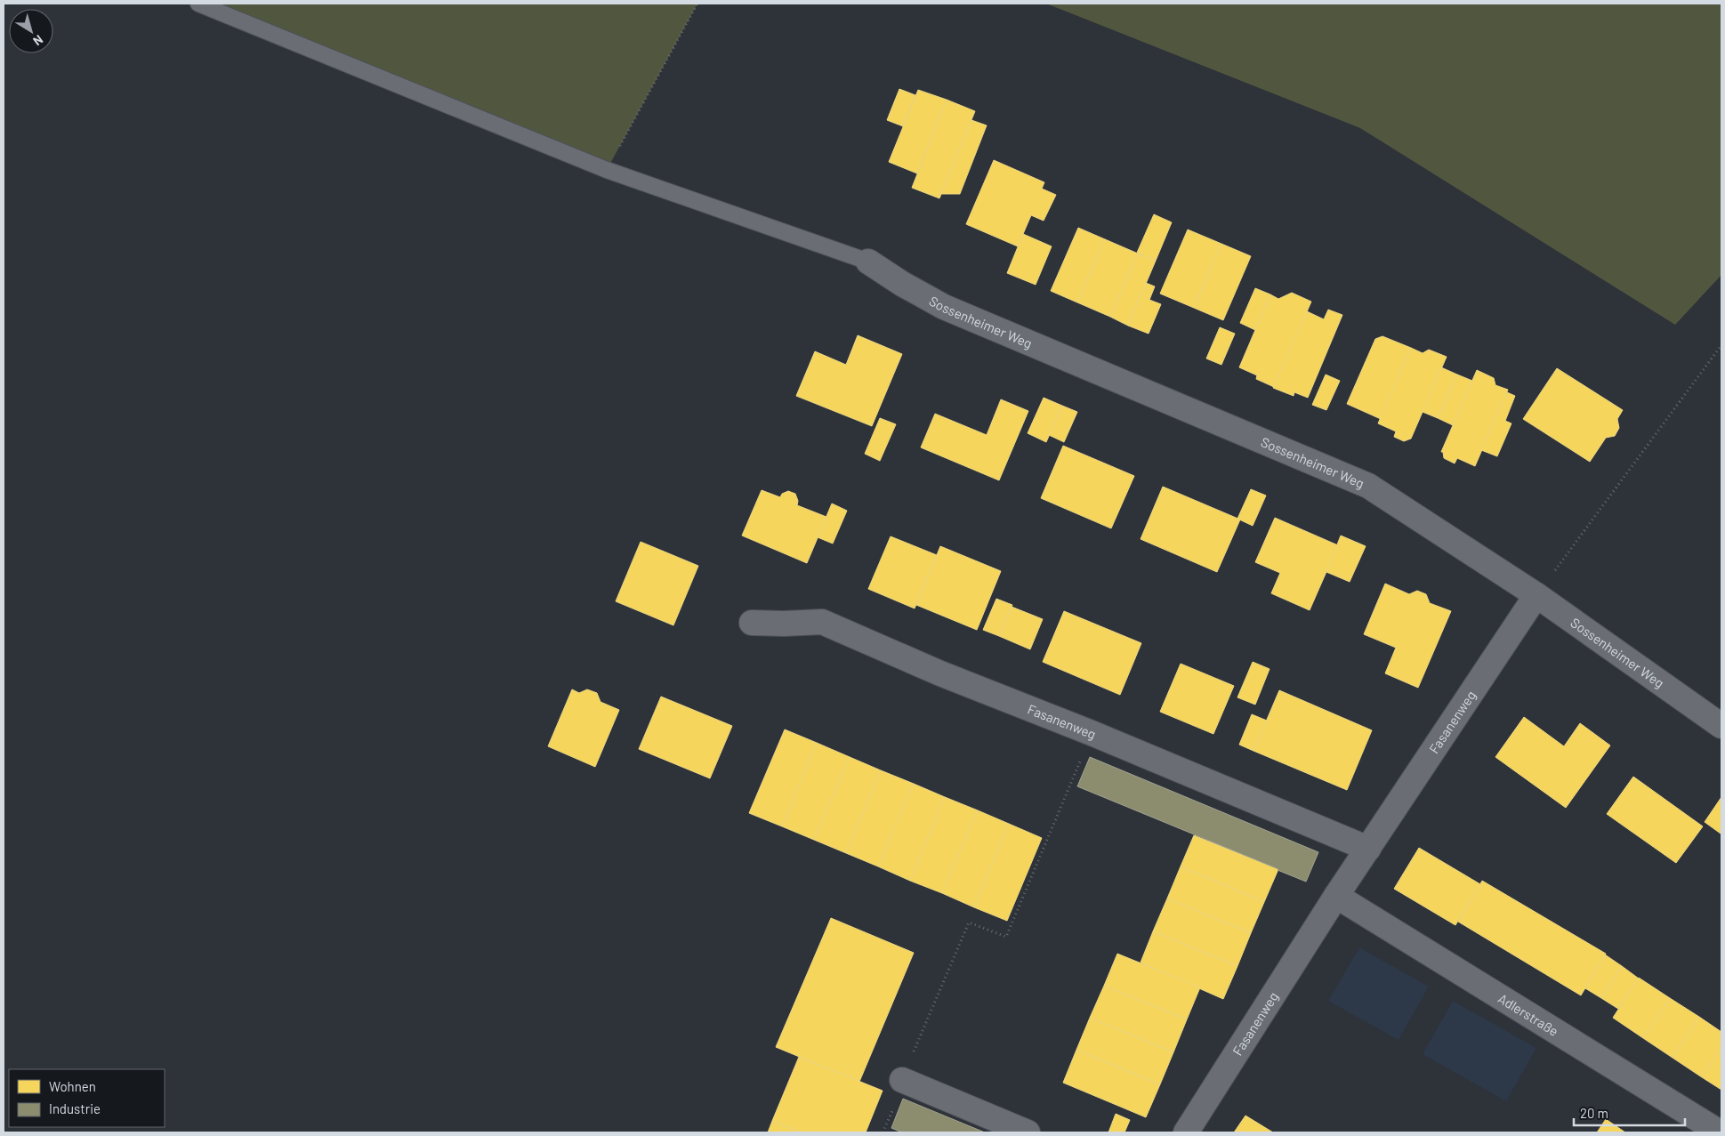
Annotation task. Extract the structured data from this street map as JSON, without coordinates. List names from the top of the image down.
{
  "streets": {
    "street": ["Sossenheimer Weg", "Fasanenweg", "Adlerstraße"]
  },
  "crossings": [
    ["Sossenheimer Weg", "Fasanenweg"],
    ["Fasanenweg", "Adlerstraße"]
  ],
  "legend": ["Wohnen", "Industrie"],
  "scale_bar": "20 m",
  "north": "bottom right"
}
